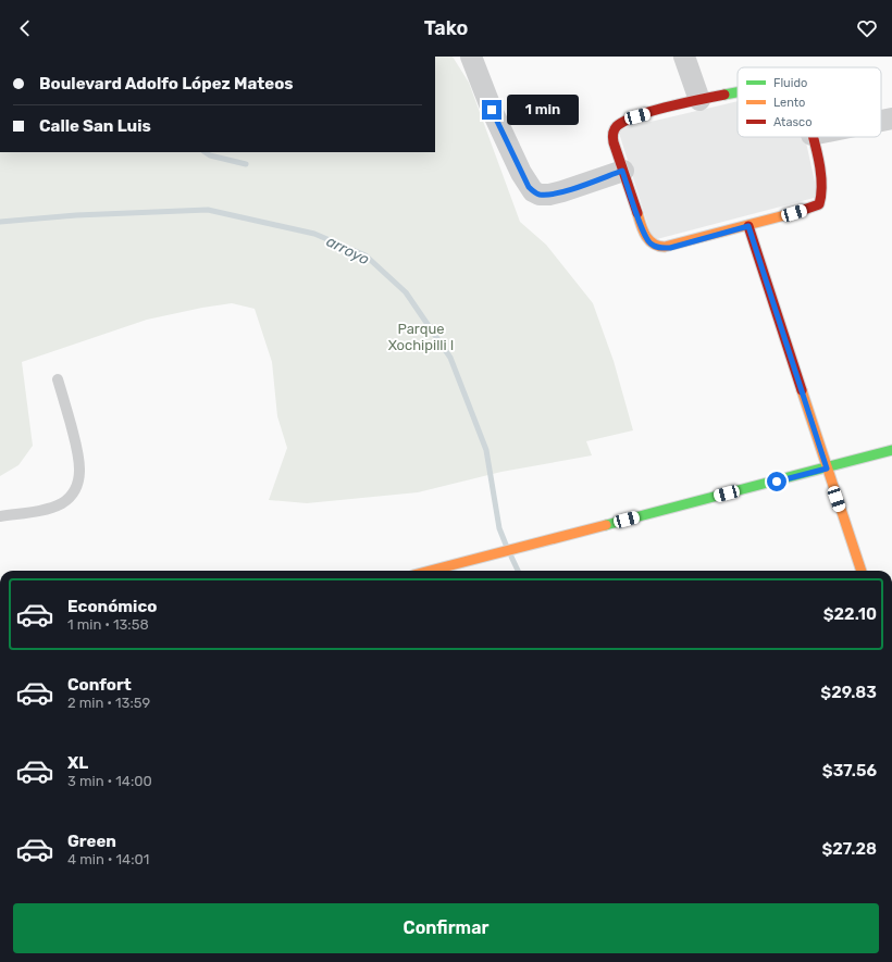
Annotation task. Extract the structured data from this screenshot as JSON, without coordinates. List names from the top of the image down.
{
  "water": ["arroyo"],
  "parks": ["Parque Xochipilli I"],
  "legend": ["Fluido", "Lento", "Atasco"],
  "page": {
    "header": "Tako",
    "banner": ["Boulevard Adolfo López Mateos", "Calle San Luis"],
    "bubble": "1 min",
    "list": [
      {
        "name": "Económico",
        "note": "1 min · 13:58",
        "value": "$22.10"
      },
      {
        "name": "Confort",
        "note": "2 min · 13:59",
        "value": "$29.83"
      },
      {
        "name": "XL",
        "note": "3 min · 14:00",
        "value": "$37.56"
      },
      {
        "name": "Green",
        "note": "4 min · 14:01",
        "value": "$27.28"
      }
    ],
    "buttons": "Confirmar"
  }
}
